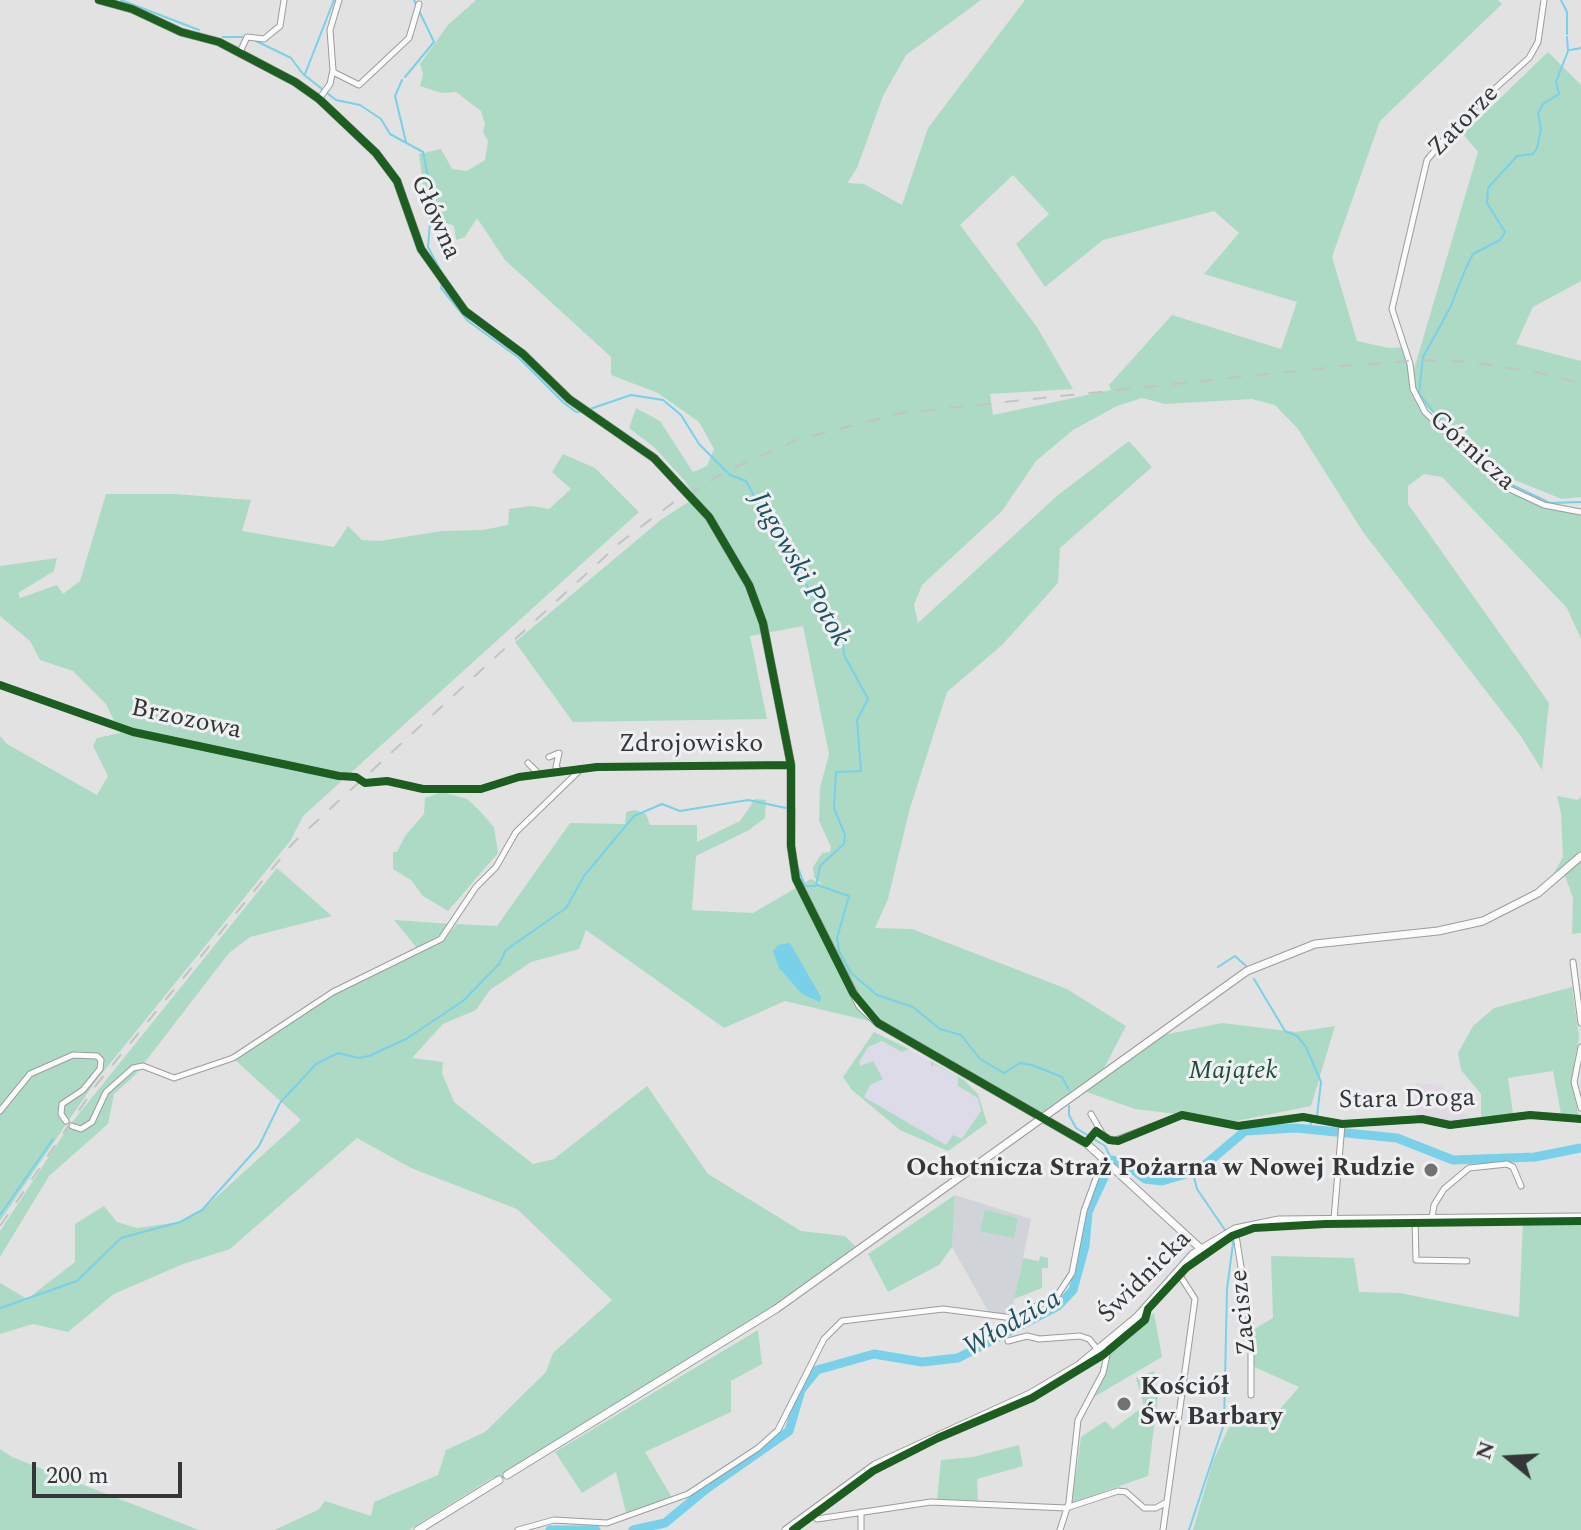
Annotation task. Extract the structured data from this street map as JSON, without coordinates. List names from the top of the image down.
{
  "streets": {
    "street": [
      "Zatorze",
      "Główna",
      "Górnicza",
      "Brzozowa",
      "Zdrojowisko",
      "Stara Droga",
      "Świdnicka",
      "Zacisze"
    ]
  },
  "crossings": [
    ["Zatorze", "Górnicza"],
    ["Główna", "Zdrojowisko"],
    ["Brzozowa", "Zdrojowisko"],
    ["Świdnicka", "Zacisze"]
  ],
  "water": ["Jugowski Potok", "Włodzica"],
  "parks": ["Majątek"],
  "places": ["Ochotnicza Straż Pożarna w Nowej Rudzie", "Kościół Św. Barbary"],
  "scale_bar": "200 m",
  "north": "left"
}
